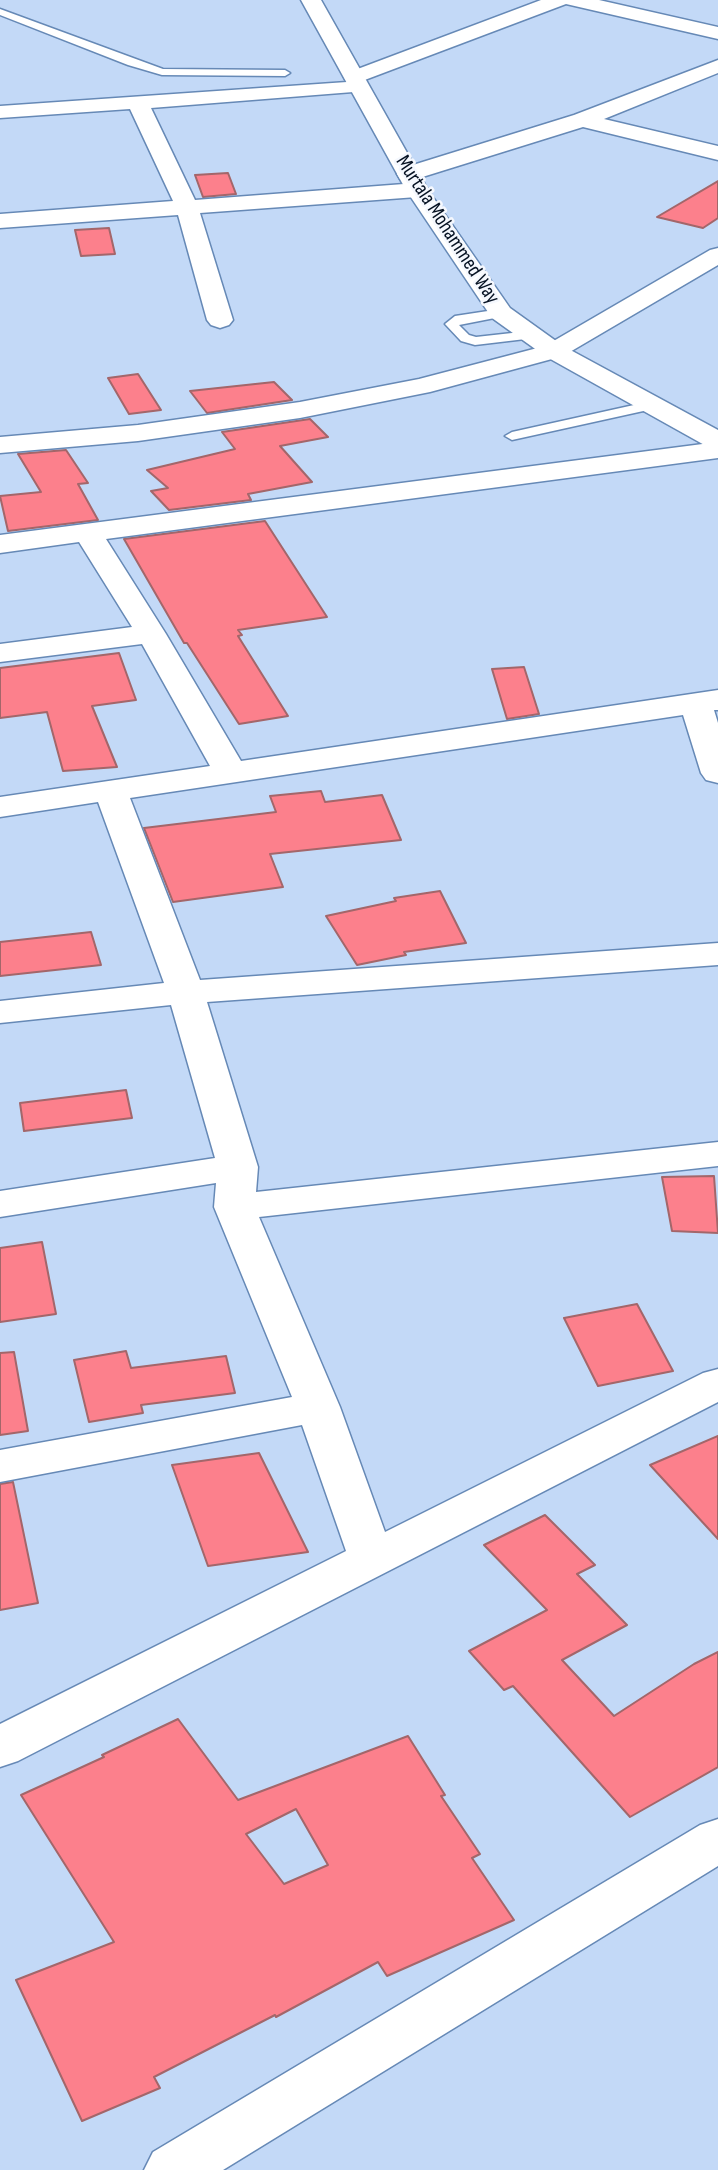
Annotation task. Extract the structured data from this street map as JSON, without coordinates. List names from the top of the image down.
{
  "streets": {
    "street": ["Murtala Mohammed Way"]
  }
}
